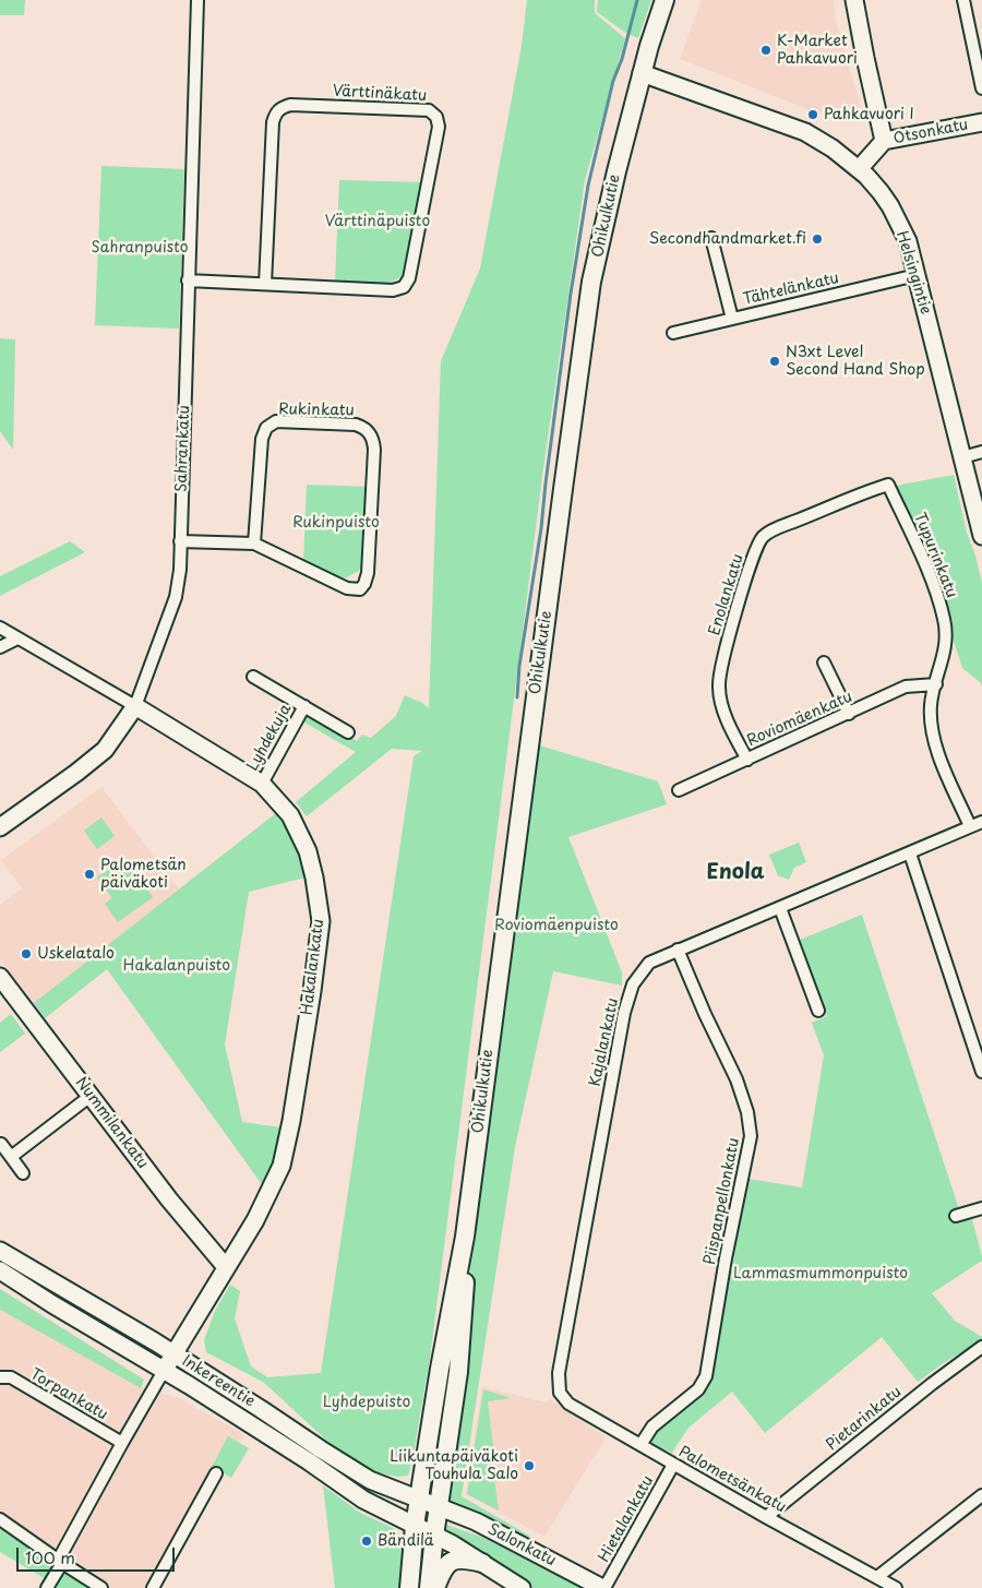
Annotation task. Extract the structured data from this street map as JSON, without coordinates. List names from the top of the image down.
{
  "streets": {
    "main road": ["Ohikulkutie"],
    "street": [
      "Värttinäkatu",
      "Otsonkatu",
      "Helsingintie",
      "Tähtelänkatu",
      "Rukinkatu",
      "Sahrankatu",
      "Tupurinkatu",
      "Enolankatu",
      "Roviomäenkatu",
      "Lyhdekuja",
      "Hakalankatu",
      "Kajalankatu",
      "Nummilankatu",
      "Piispanpellonkatu",
      "Inkereentie",
      "Torpankatu",
      "Pietarinkatu",
      "Palometsänkatu",
      "Hietalankatu",
      "Salonkatu"
    ]
  },
  "crossings": [
    ["Värttinäkatu", "Sahrankatu"],
    ["Otsonkatu", "Helsingintie"],
    ["Ohikulkutie", "Helsingintie"],
    ["Ohikulkutie", "Inkereentie"],
    ["Ohikulkutie", "Salonkatu"],
    ["Helsingintie", "Tähtelänkatu"],
    ["Rukinkatu", "Sahrankatu"],
    ["Sahrankatu", "Hakalankatu"],
    ["Tupurinkatu", "Enolankatu"],
    ["Tupurinkatu", "Roviomäenkatu"],
    ["Tupurinkatu", "Kajalankatu"],
    ["Enolankatu", "Roviomäenkatu"],
    ["Lyhdekuja", "Hakalankatu"],
    ["Hakalankatu", "Nummilankatu"],
    ["Hakalankatu", "Inkereentie"],
    ["Kajalankatu", "Piispanpellonkatu"],
    ["Kajalankatu", "Palometsänkatu"],
    ["Piispanpellonkatu", "Palometsänkatu"],
    ["Inkereentie", "Salonkatu"],
    ["Pietarinkatu", "Palometsänkatu"],
    ["Palometsänkatu", "Hietalankatu"],
    ["Hietalankatu", "Salonkatu"]
  ],
  "districts": ["Enola"],
  "parks": [
    "Värttinäpuisto",
    "Sahranpuisto",
    "Rukinpuisto",
    "Roviomäenpuisto",
    "Hakalanpuisto",
    "Lammasmummonpuisto",
    "Lyhdepuisto"
  ],
  "places": [
    "K-Market Pahkavuori",
    "Pahkavuori I",
    "Secondhandmarket.fi",
    "N3xt Level Second Hand Shop",
    "Palometsän päiväkoti",
    "Uskelatalo",
    "Liikuntapäiväkoti Touhula Salo",
    "Bändilä"
  ],
  "scale_bar": "100 m"
}
